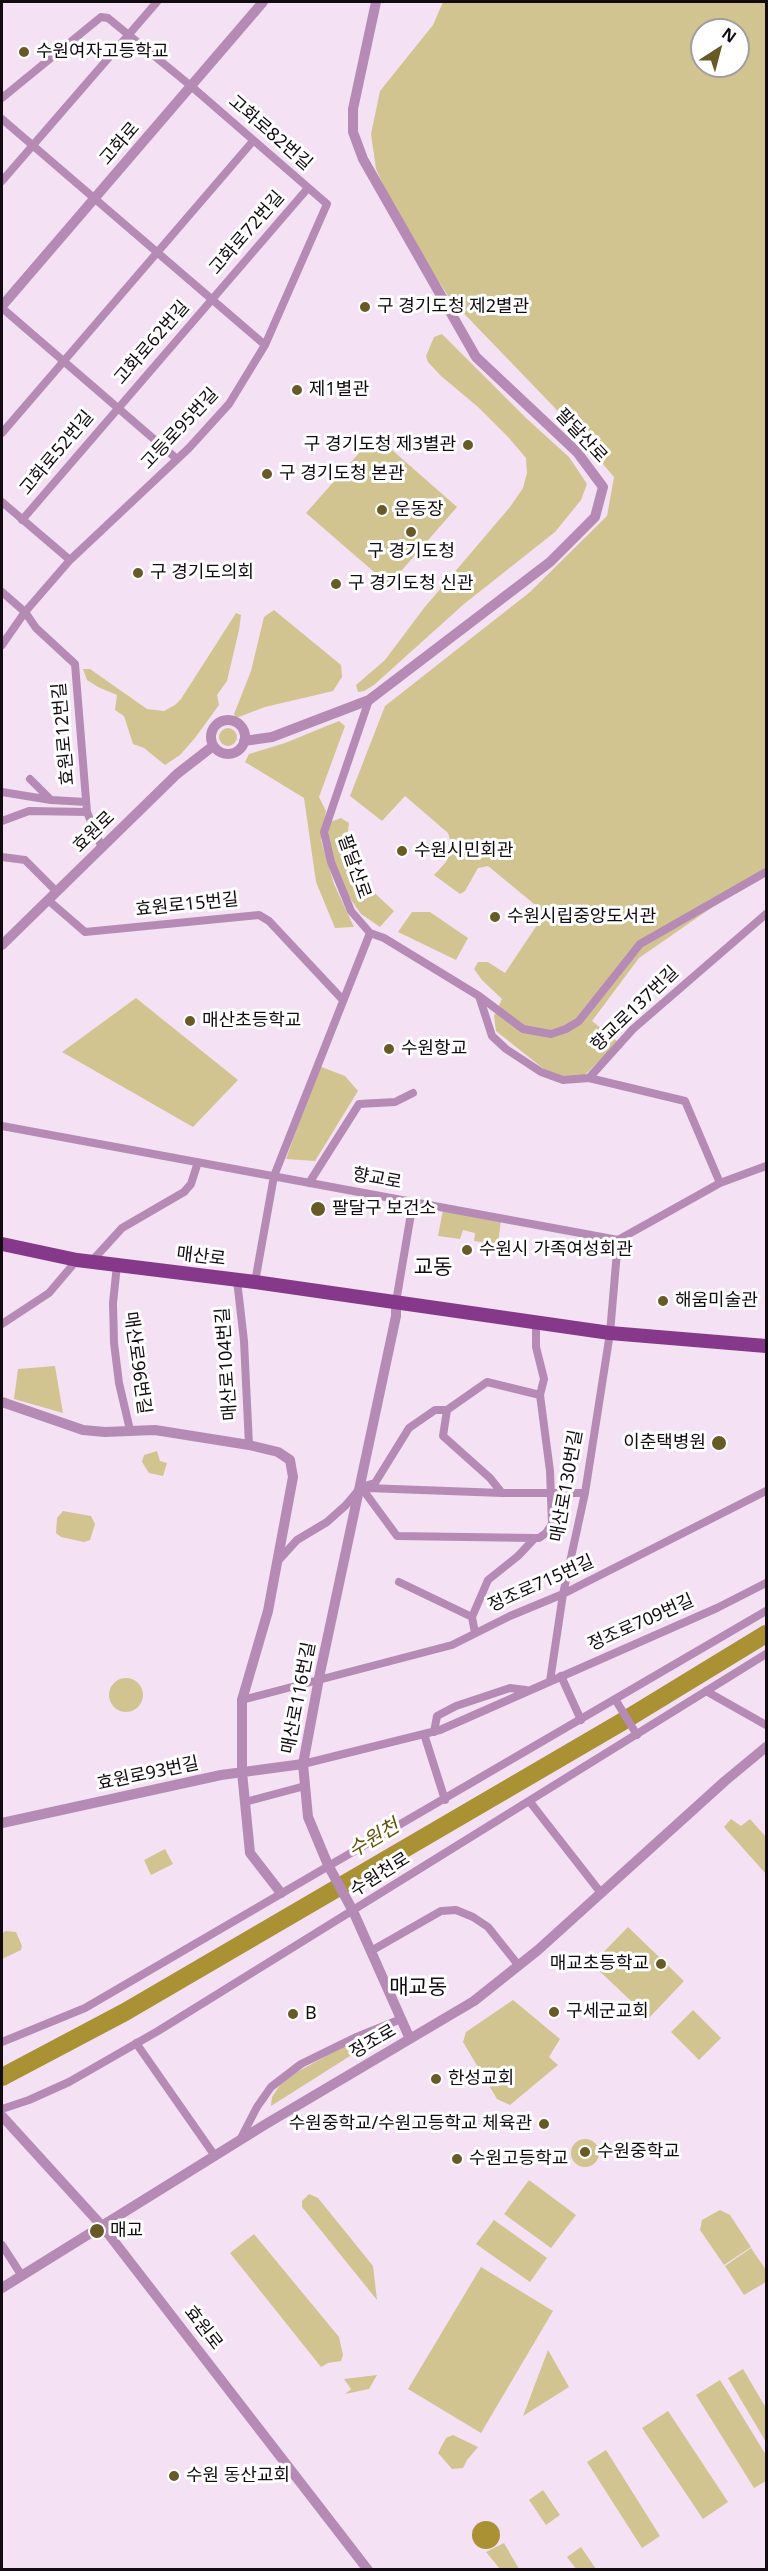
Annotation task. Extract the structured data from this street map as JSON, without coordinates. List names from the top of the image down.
{
  "streets": {
    "main road": ["매산로"],
    "street": [
      "고화로82번길",
      "고화로",
      "고화로72번길",
      "고화로62번길",
      "고등로95번길",
      "팔달산로",
      "고화로52번길",
      "효원로12번길",
      "효원로",
      "효원로15번길",
      "향교로137번길",
      "향교로",
      "매산로96번길",
      "매산로104번길",
      "매산로130번길",
      "정조로715번길",
      "정조로709번길",
      "매산로116번길",
      "효원로93번길",
      "수원천로",
      "정조로"
    ]
  },
  "crossings": [
    ["고화로82번길", "고화로"],
    ["고화로82번길", "고화로72번길"],
    ["고화로82번길", "고등로95번길"],
    ["고화로", "고화로72번길"],
    ["고화로", "고화로62번길"],
    ["고화로72번길", "고화로62번길"],
    ["고화로72번길", "고등로95번길"],
    ["고화로62번길", "고등로95번길"],
    ["고화로62번길", "고화로52번길"],
    ["고등로95번길", "고화로52번길"],
    ["고등로95번길", "효원로12번길"],
    ["효원로12번길", "효원로"],
    ["효원로", "효원로15번길"],
    ["효원로", "정조로"],
    ["향교로", "매산로130번길"],
    ["매산로", "매산로96번길"],
    ["매산로", "매산로104번길"],
    ["매산로", "매산로130번길"],
    ["매산로", "매산로116번길"],
    ["매산로96번길", "매산로104번길"],
    ["매산로130번길", "정조로715번길"],
    ["매산로130번길", "정조로709번길"],
    ["정조로715번길", "매산로116번길"],
    ["정조로709번길", "매산로116번길"],
    ["정조로709번길", "효원로93번길"],
    ["매산로116번길", "효원로93번길"],
    ["매산로116번길", "수원천로"],
    ["매산로116번길", "정조로"]
  ],
  "districts": ["교동", "매교동"],
  "water": ["수원천"],
  "places": [
    "수원여자고등학교",
    "구 경기도청 제2별관",
    "제1별관",
    "구 경기도청 제3별관",
    "구 경기도청 본관",
    "운동장",
    "구 경기도청",
    "구 경기도의회",
    "구 경기도청 신관",
    "수원시민회관",
    "수원시립중앙도서관",
    "매산초등학교",
    "수원항교",
    "팔달구 보건소",
    "수원시 가족여성회관",
    "해움미술관",
    "이춘택병원",
    "매교초등학교",
    "구세군교회",
    "B",
    "한성교회",
    "수원중학교/수원고등학교 체육관",
    "수원중학교",
    "수원고등학교",
    "매교",
    "수원 동산교회"
  ],
  "north": "top right"
}
